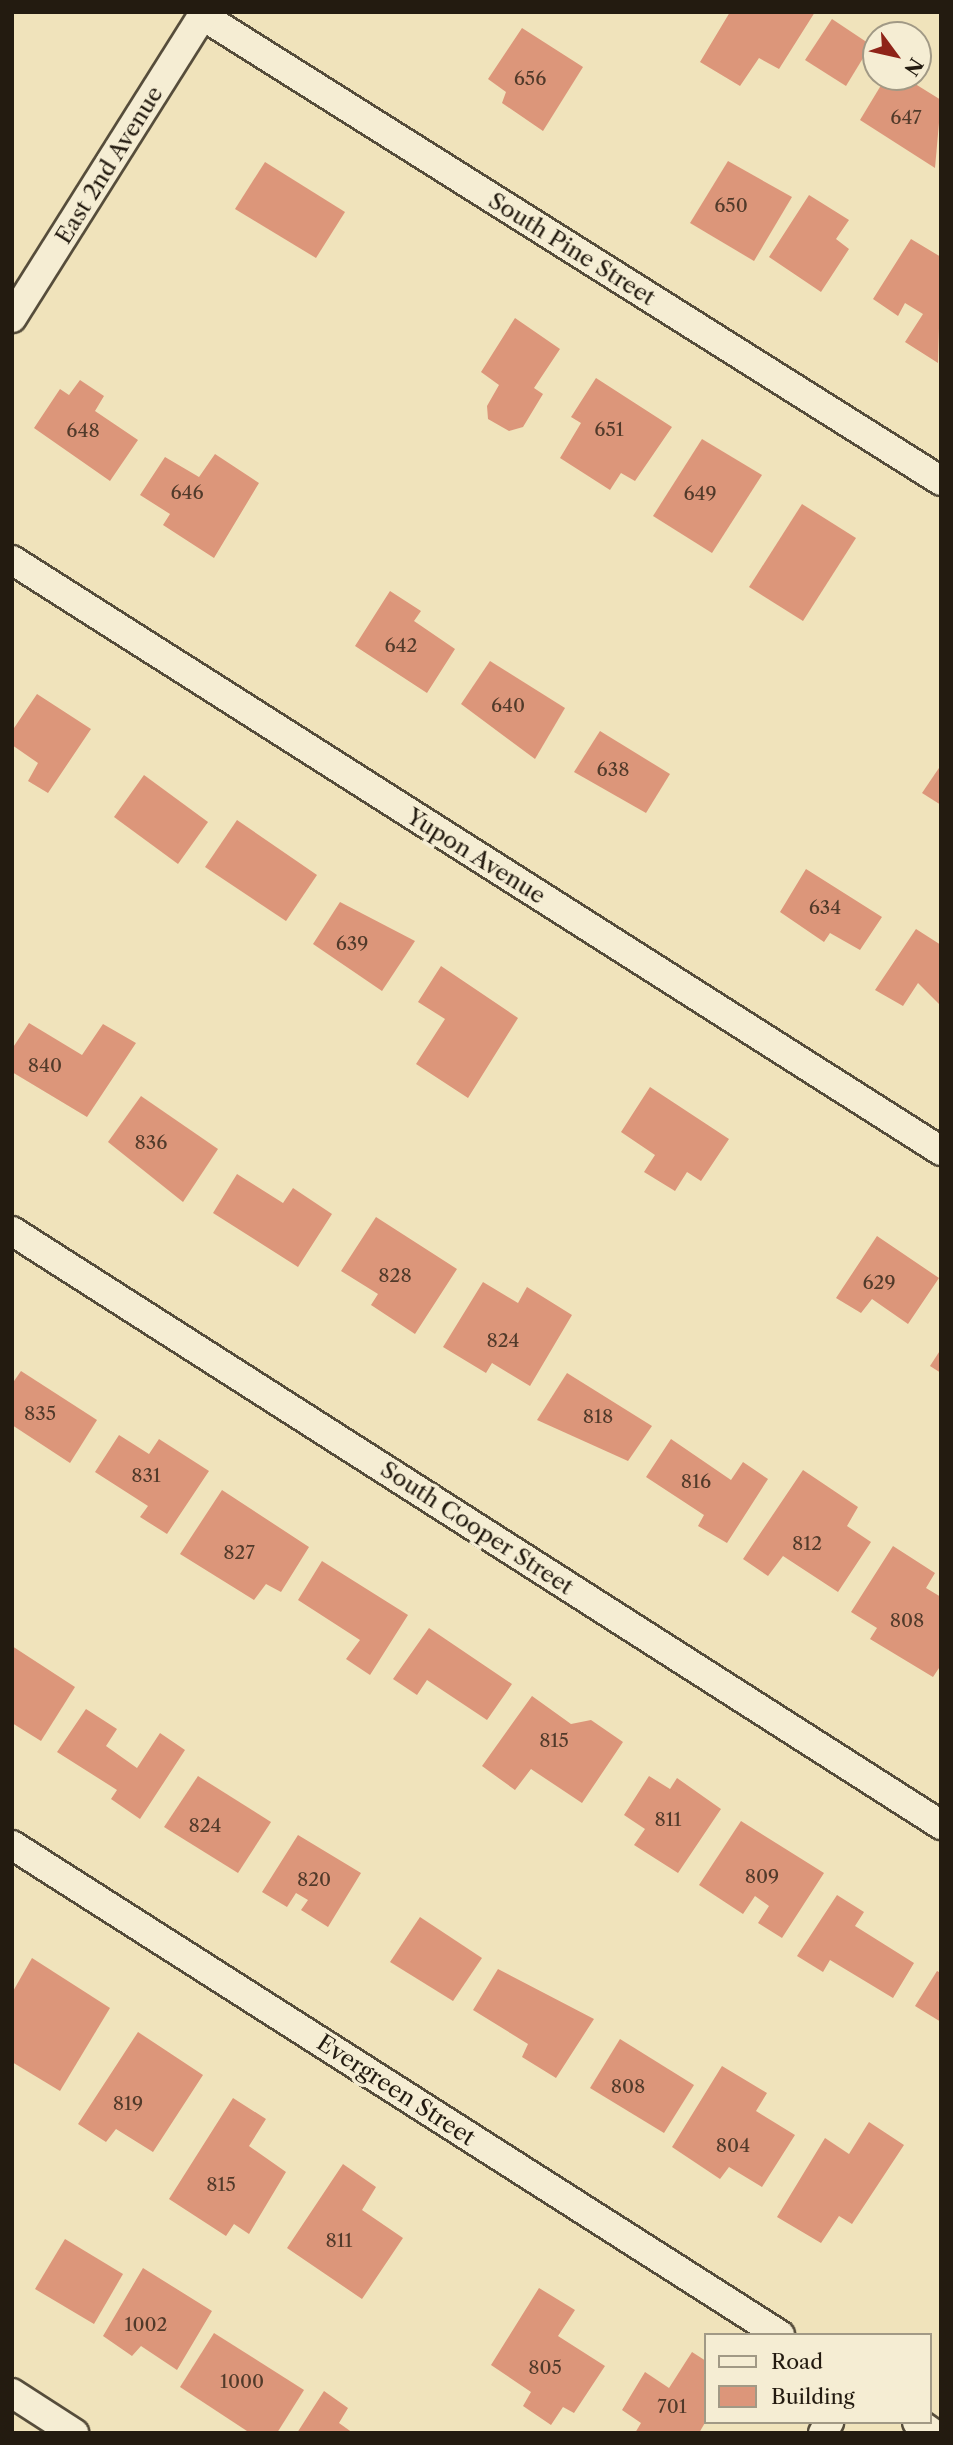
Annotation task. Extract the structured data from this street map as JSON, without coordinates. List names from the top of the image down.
{
  "streets": {
    "street": [
      "East 2nd Avenue",
      "South Pine Street",
      "Yupon Avenue",
      "South Cooper Street",
      "Evergreen Street"
    ]
  },
  "crossings": [
    ["East 2nd Avenue", "South Pine Street"]
  ],
  "house_numbers": [
    "656",
    "647",
    "650",
    "651",
    "648",
    "646",
    "649",
    "642",
    "640",
    "638",
    "634",
    "639",
    "840",
    "836",
    "828",
    "629",
    "824",
    "835",
    "818",
    "831",
    "816",
    "812",
    "827",
    "808",
    "815",
    "811",
    "824",
    "809",
    "820",
    "808",
    "819",
    "804",
    "815",
    "811",
    "1002",
    "805",
    "1000",
    "701"
  ],
  "legend": ["Road", "Building"],
  "north": "bottom right"
}
